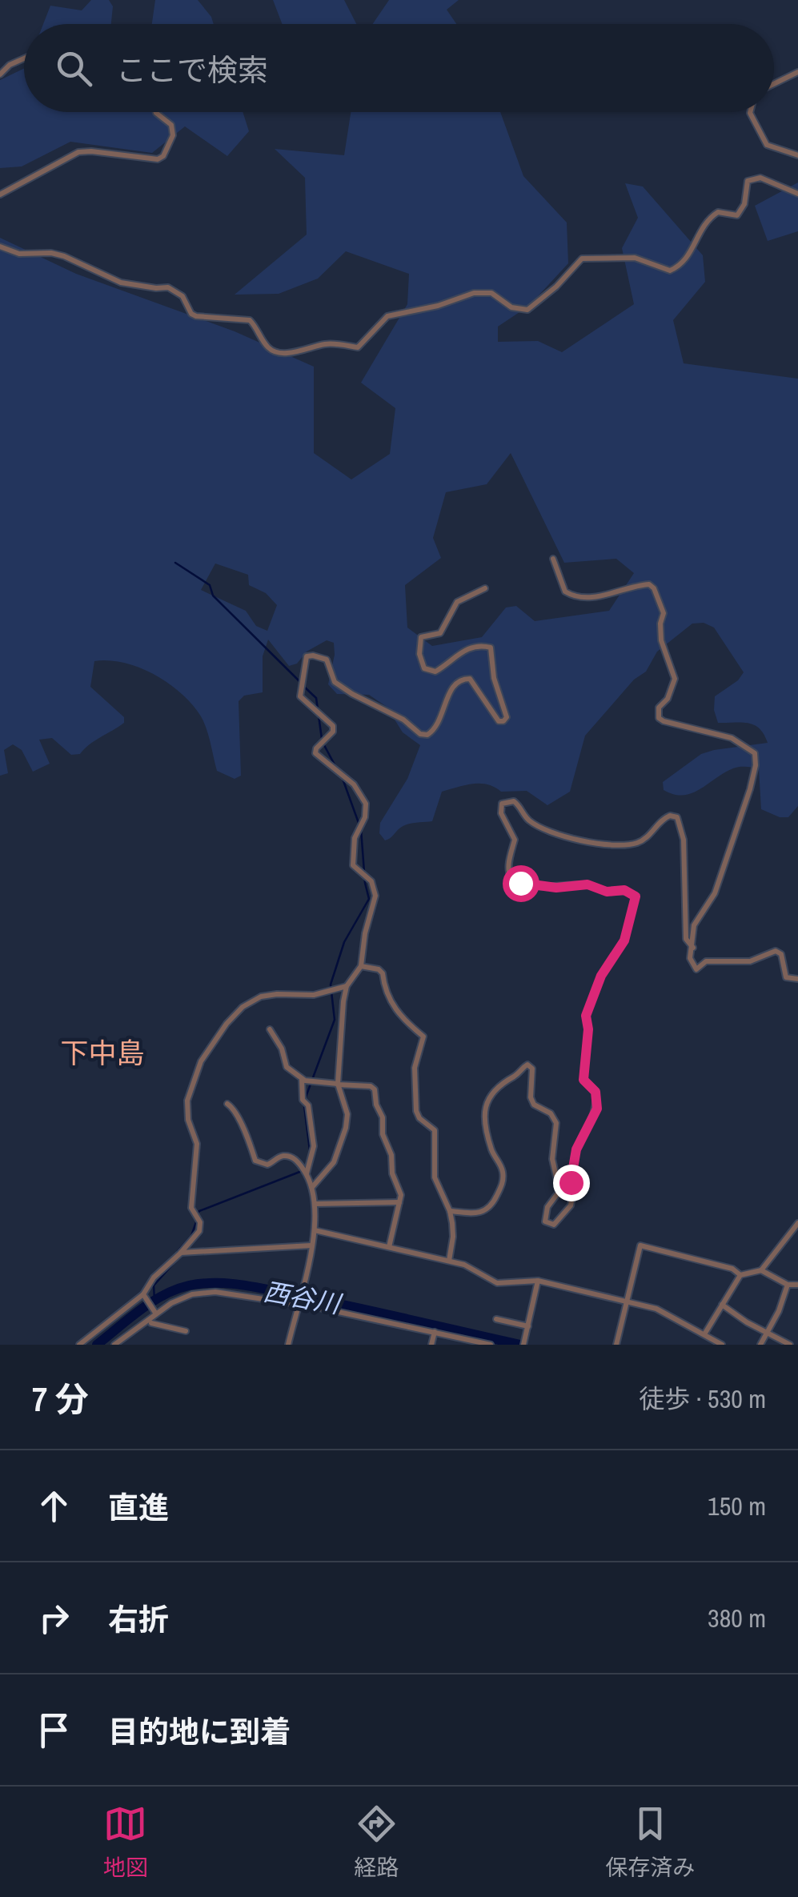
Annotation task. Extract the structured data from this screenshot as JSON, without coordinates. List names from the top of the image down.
{
  "districts": ["下中島"],
  "water": ["西谷川"],
  "page": {
    "search": "ここで検索",
    "heading": ["7 分", "徒歩 · 530 m"],
    "list": [
      ["直進", "150 m"],
      ["右折", "380 m"],
      "目的地に到着"
    ],
    "nav": ["地図", "経路", "保存済み"]
  }
}
